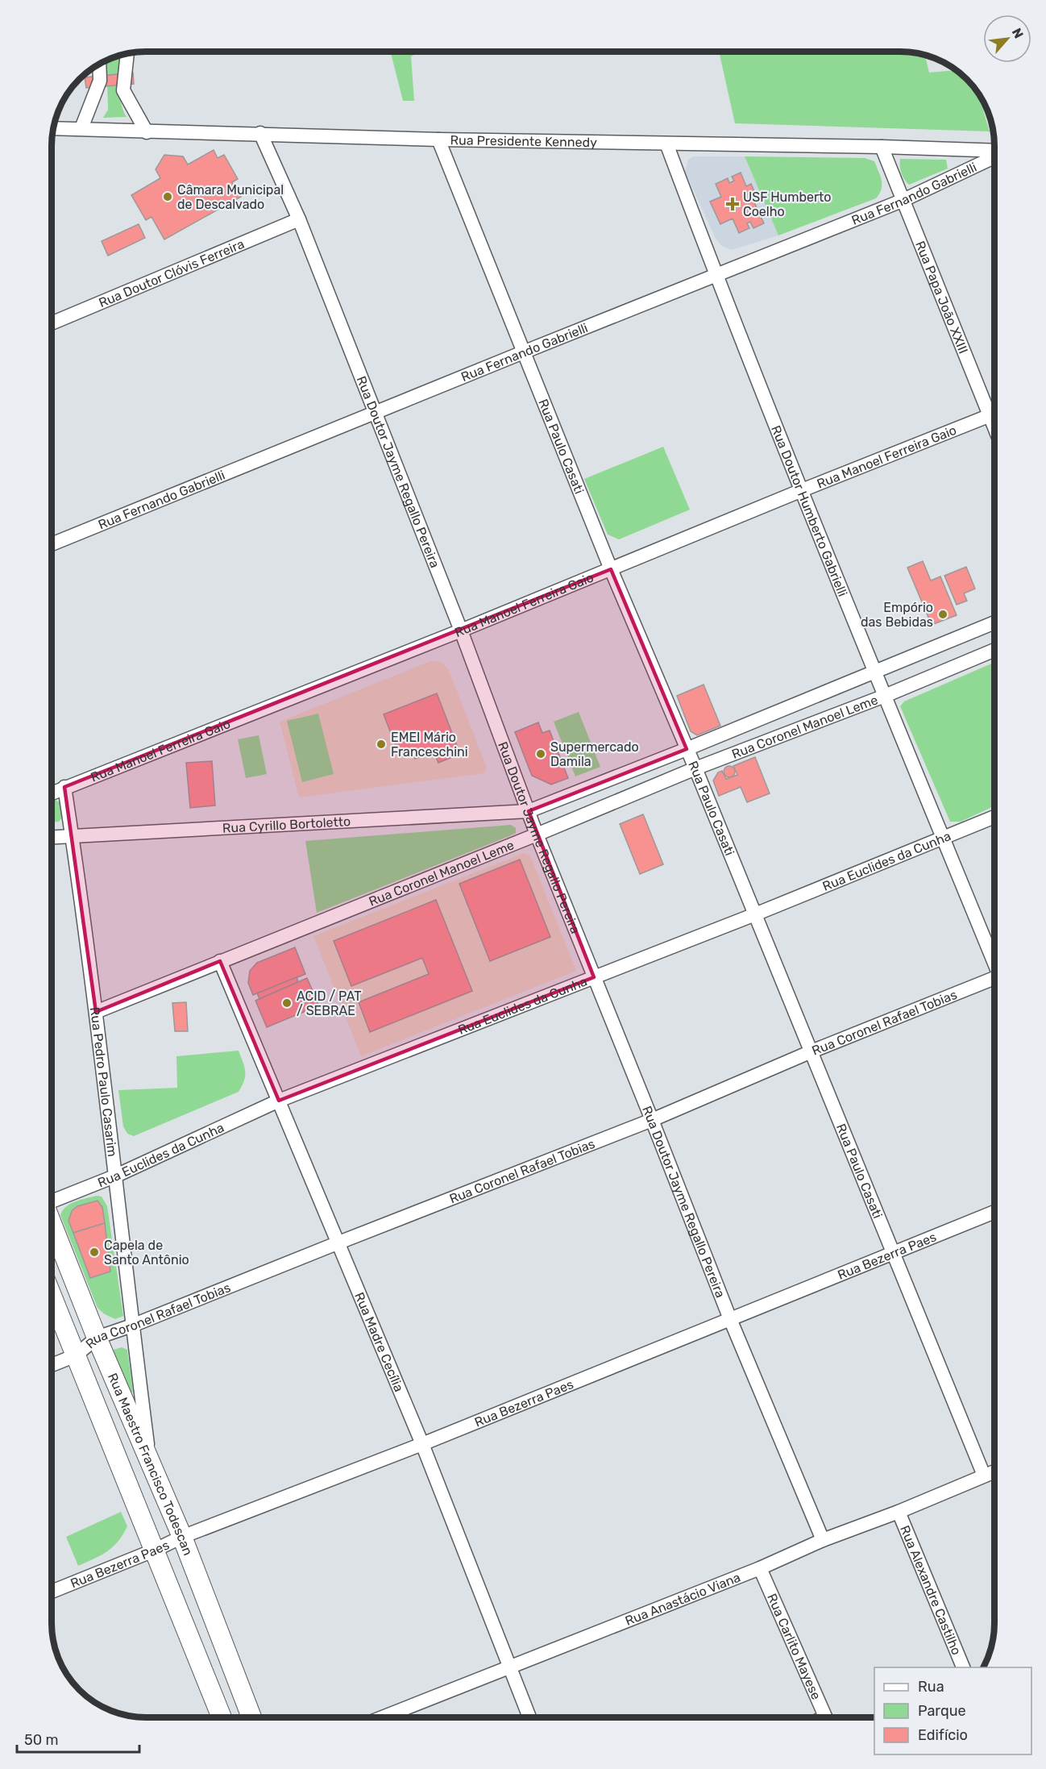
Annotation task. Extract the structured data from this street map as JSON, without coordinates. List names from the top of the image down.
{
  "streets": {
    "main road": ["Rua Maestro Francisco Todescan"],
    "street": [
      "Rua Presidente Kennedy",
      "Rua Fernando Gabrielli",
      "Rua Doutor Clóvis Ferreira",
      "Rua Papa João XXIII",
      "Rua Paulo Casati",
      "Rua Manoel Ferreira Gaio",
      "Rua Doutor Jayme Regallo Pereira",
      "Rua Doutor Humberto Gabrielli",
      "Rua Coronel Manoel Leme",
      "Rua Cyrillo Bortoletto",
      "Rua Euclides da Cunha",
      "Rua Coronel Rafael Tobias",
      "Rua Pedro Paulo Casarim",
      "Rua Bezerra Paes",
      "Rua Madre Cecília",
      "Rua Alexandre Castilho",
      "Rua Anastácio Viana",
      "Rua Carlito Mayese"
    ]
  },
  "crossings": [
    ["Rua Presidente Kennedy", "Rua Papa João XXIII"],
    ["Rua Presidente Kennedy", "Rua Paulo Casati"],
    ["Rua Presidente Kennedy", "Rua Doutor Jayme Regallo Pereira"],
    ["Rua Presidente Kennedy", "Rua Doutor Humberto Gabrielli"],
    ["Rua Fernando Gabrielli", "Rua Papa João XXIII"],
    ["Rua Fernando Gabrielli", "Rua Paulo Casati"],
    ["Rua Fernando Gabrielli", "Rua Doutor Jayme Regallo Pereira"],
    ["Rua Fernando Gabrielli", "Rua Doutor Humberto Gabrielli"],
    ["Rua Doutor Clóvis Ferreira", "Rua Doutor Jayme Regallo Pereira"],
    ["Rua Paulo Casati", "Rua Manoel Ferreira Gaio"],
    ["Rua Paulo Casati", "Rua Coronel Manoel Leme"],
    ["Rua Paulo Casati", "Rua Euclides da Cunha"],
    ["Rua Paulo Casati", "Rua Coronel Rafael Tobias"],
    ["Rua Paulo Casati", "Rua Bezerra Paes"],
    ["Rua Paulo Casati", "Rua Anastácio Viana"],
    ["Rua Manoel Ferreira Gaio", "Rua Doutor Jayme Regallo Pereira"],
    ["Rua Manoel Ferreira Gaio", "Rua Doutor Humberto Gabrielli"],
    ["Rua Manoel Ferreira Gaio", "Rua Pedro Paulo Casarim"],
    ["Rua Doutor Jayme Regallo Pereira", "Rua Coronel Manoel Leme"],
    ["Rua Doutor Jayme Regallo Pereira", "Rua Cyrillo Bortoletto"],
    ["Rua Doutor Jayme Regallo Pereira", "Rua Euclides da Cunha"],
    ["Rua Doutor Jayme Regallo Pereira", "Rua Coronel Rafael Tobias"],
    ["Rua Doutor Jayme Regallo Pereira", "Rua Bezerra Paes"],
    ["Rua Doutor Jayme Regallo Pereira", "Rua Anastácio Viana"],
    ["Rua Doutor Humberto Gabrielli", "Rua Coronel Manoel Leme"],
    ["Rua Doutor Humberto Gabrielli", "Rua Euclides da Cunha"],
    ["Rua Coronel Manoel Leme", "Rua Cyrillo Bortoletto"],
    ["Rua Coronel Manoel Leme", "Rua Pedro Paulo Casarim"],
    ["Rua Coronel Manoel Leme", "Rua Madre Cecília"],
    ["Rua Cyrillo Bortoletto", "Rua Pedro Paulo Casarim"],
    ["Rua Euclides da Cunha", "Rua Pedro Paulo Casarim"],
    ["Rua Euclides da Cunha", "Rua Madre Cecília"],
    ["Rua Coronel Rafael Tobias", "Rua Pedro Paulo Casarim"],
    ["Rua Coronel Rafael Tobias", "Rua Madre Cecília"],
    ["Rua Coronel Rafael Tobias", "Rua Maestro Francisco Todescan"],
    ["Rua Pedro Paulo Casarim", "Rua Maestro Francisco Todescan"],
    ["Rua Bezerra Paes", "Rua Madre Cecília"],
    ["Rua Bezerra Paes", "Rua Maestro Francisco Todescan"],
    ["Rua Madre Cecília", "Rua Anastácio Viana"],
    ["Rua Alexandre Castilho", "Rua Anastácio Viana"],
    ["Rua Anastácio Viana", "Rua Carlito Mayese"]
  ],
  "places": {
    "other": [
      "Câmara Municipal de Descalvado",
      "Empório das Bebidas",
      "EMEI Mário Franceschini",
      "Supermercado Damila",
      "ACID / PAT / SEBRAE",
      "Capela de Santo Antônio"
    ],
    "health": ["USF Humberto Coelho"]
  },
  "legend": ["Rua", "Parque", "Edifício"],
  "scale_bar": "50 m",
  "north": "top right"
}
